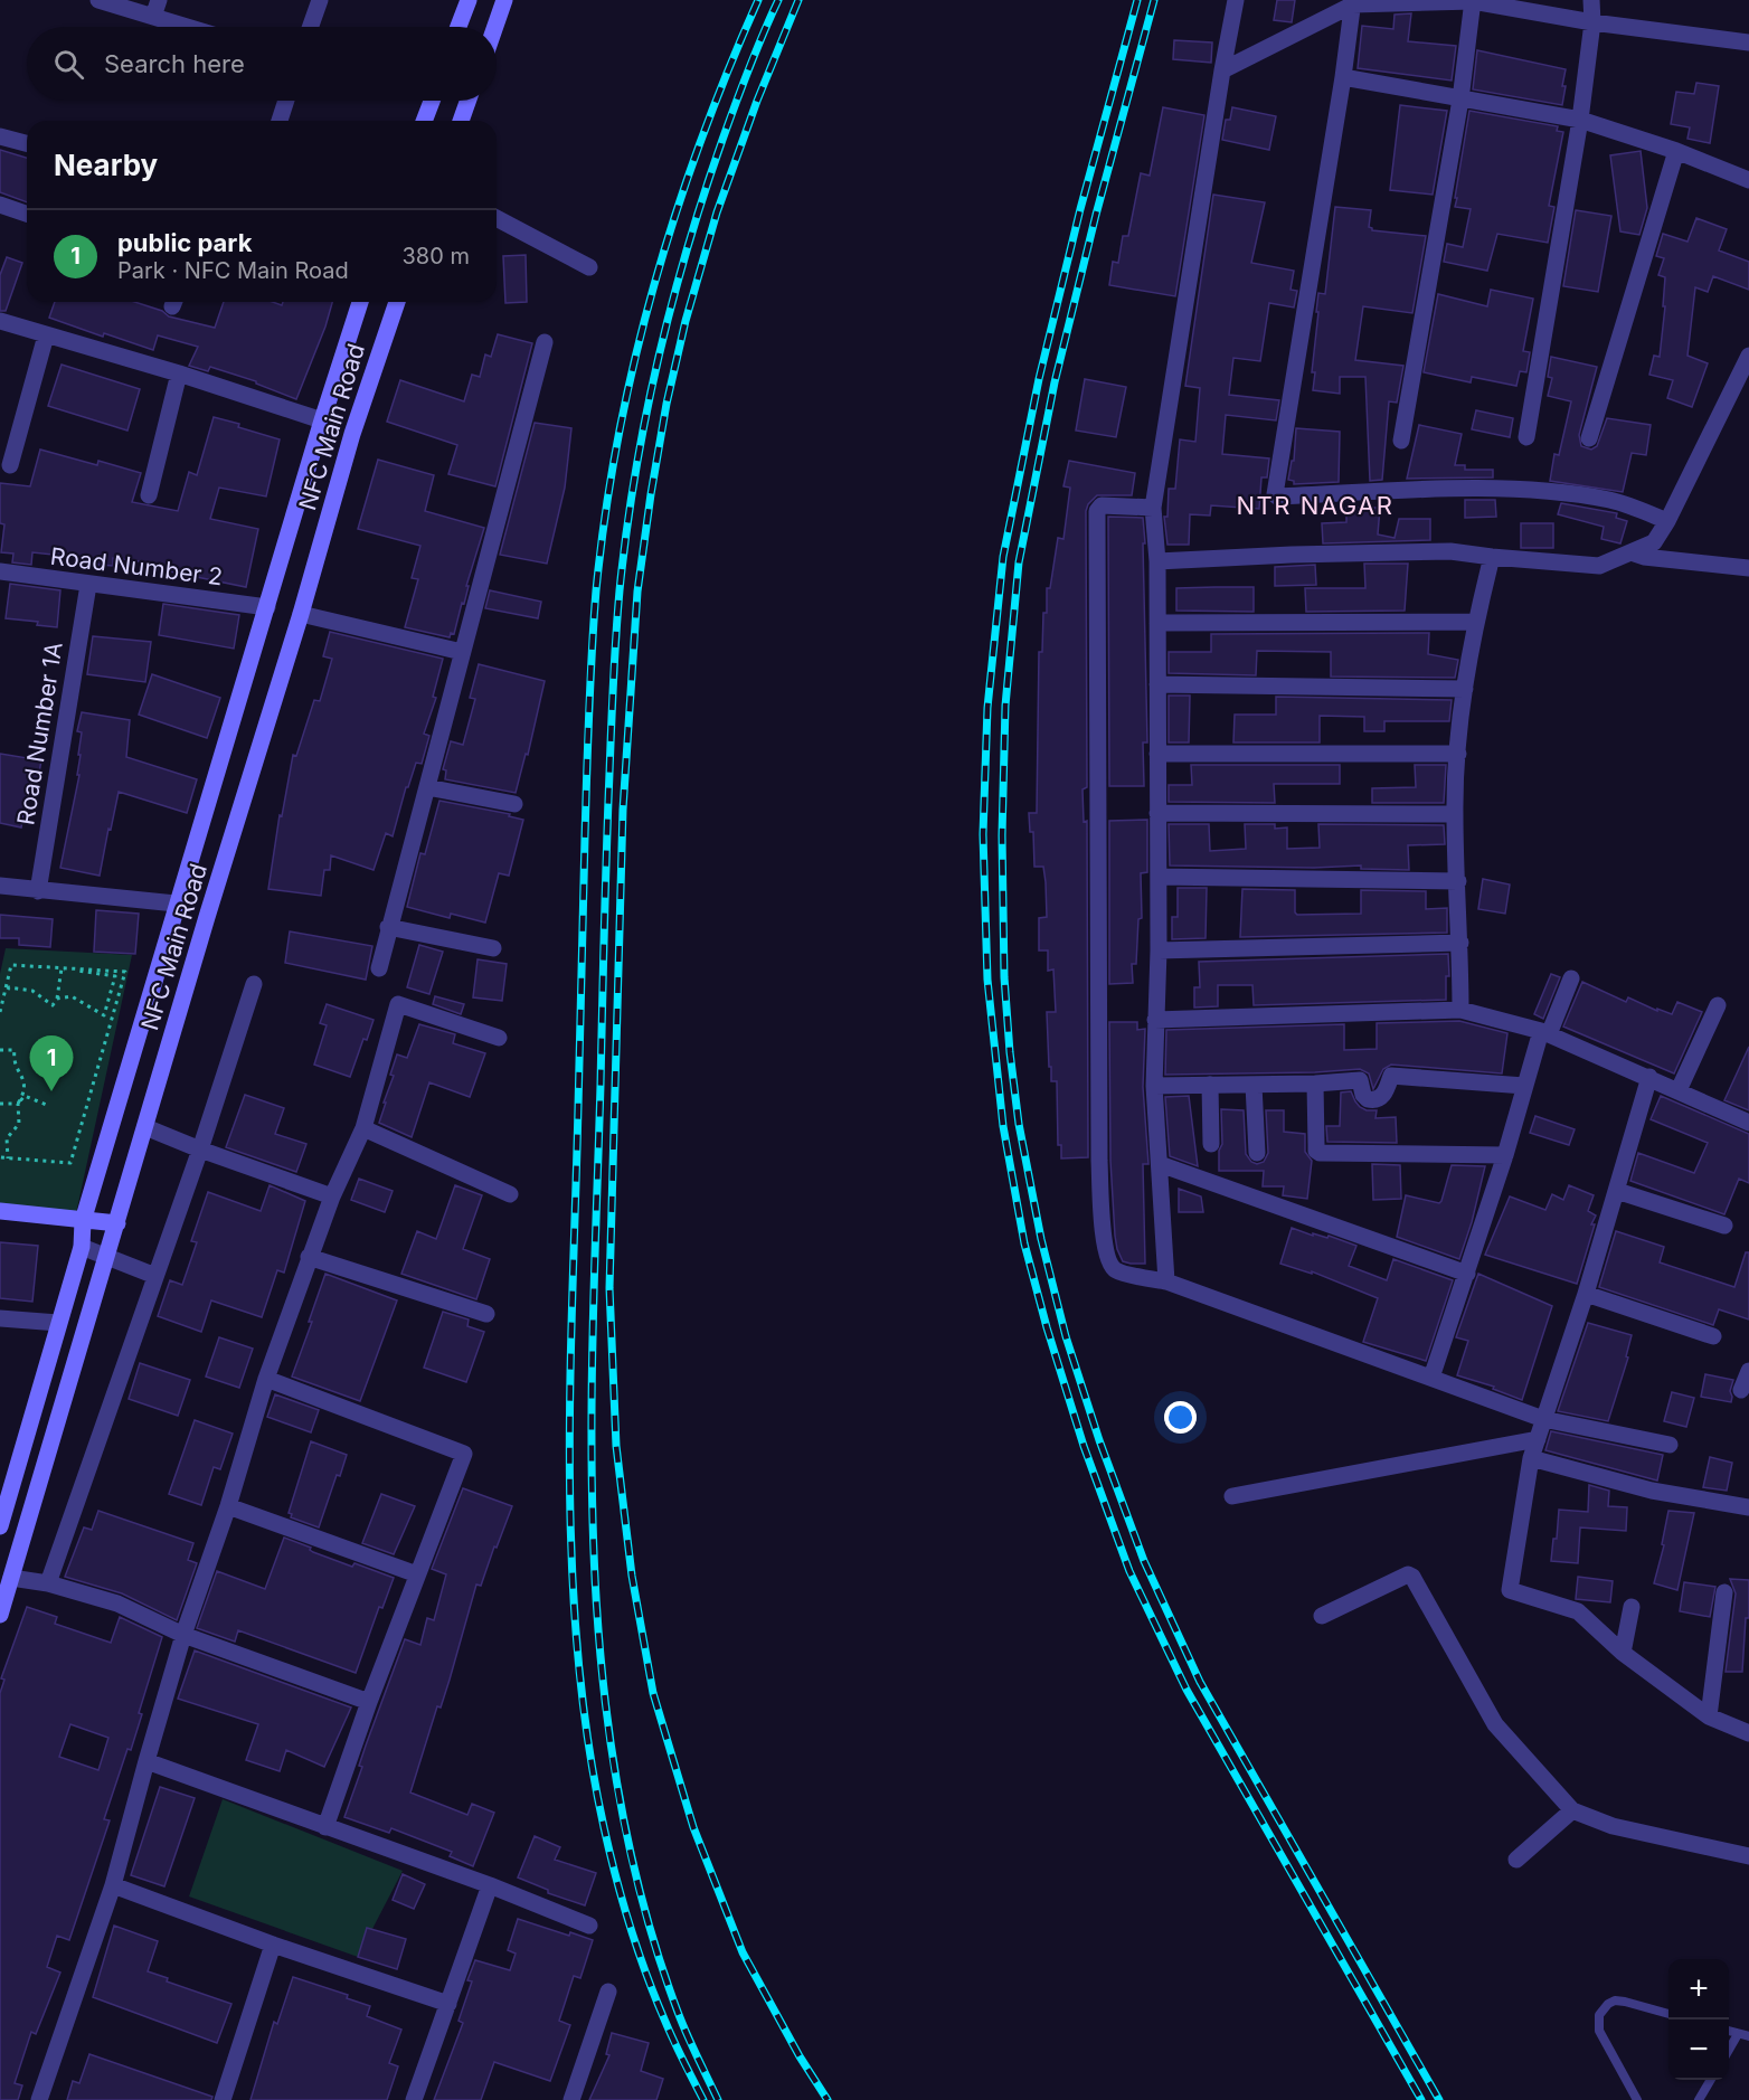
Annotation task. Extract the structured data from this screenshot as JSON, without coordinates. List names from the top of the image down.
{
  "streets": {
    "main road": ["NFC Main Road"],
    "street": ["Road Number 2", "Road Number 1A"]
  },
  "crossings": [
    ["NFC Main Road", "Road Number 2"],
    ["Road Number 2", "Road Number 1A"]
  ],
  "districts": ["NTR NAGAR"],
  "page": {
    "search": "Search here",
    "heading": "Nearby",
    "list": [
      {
        "mark": "1",
        "name": "public park",
        "note": "Park · NFC Main Road",
        "value": "380 m"
      }
    ],
    "pins": "1",
    "map_buttons": ["+", "−"]
  }
}
